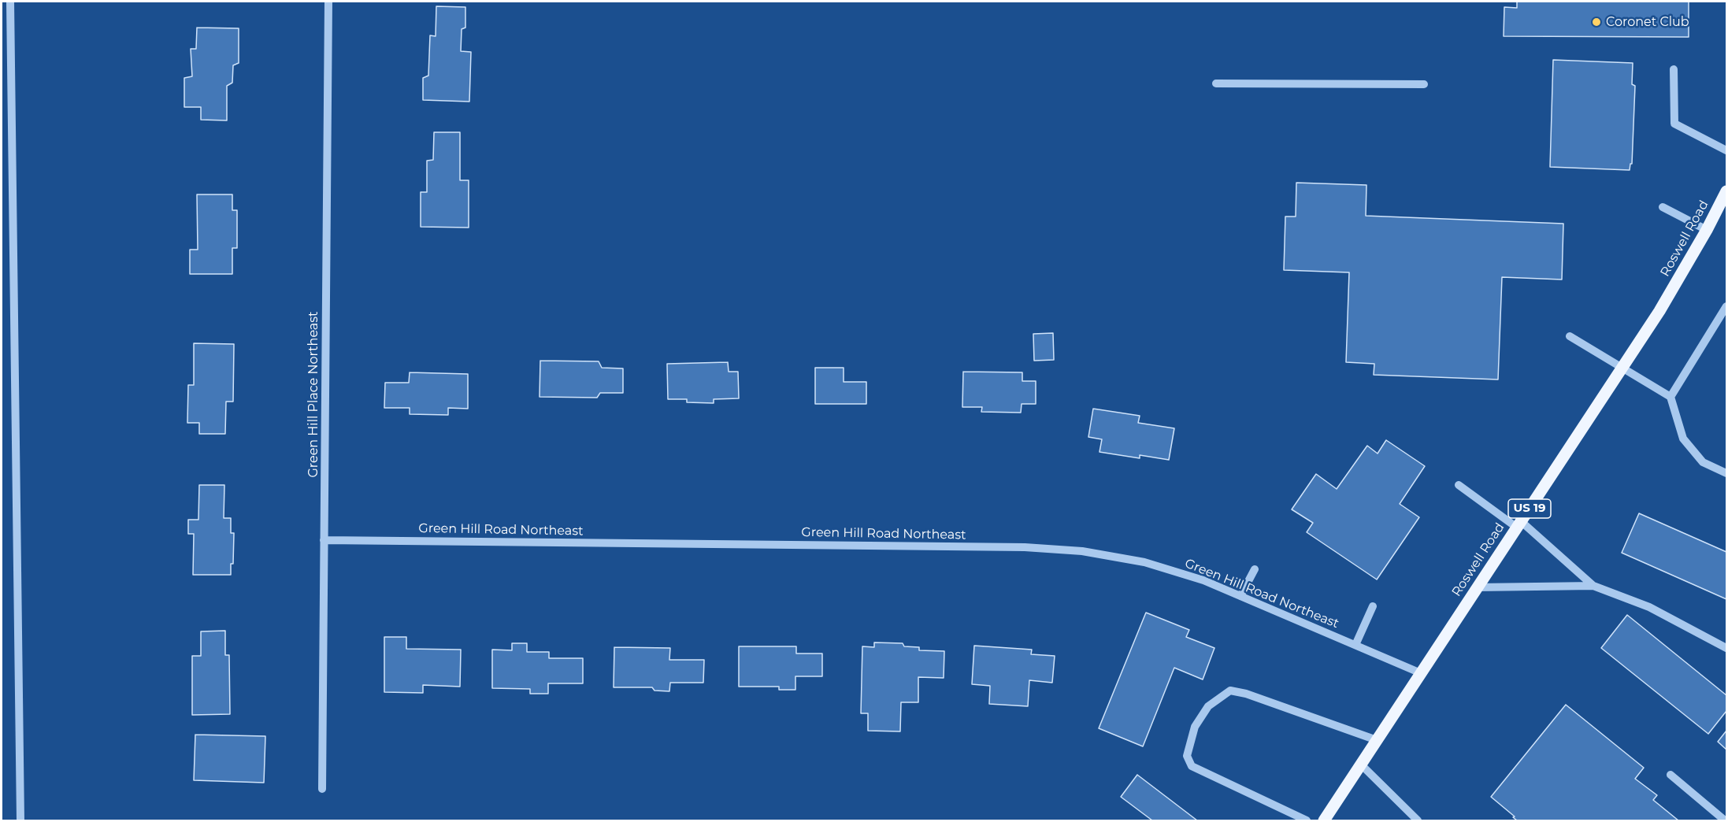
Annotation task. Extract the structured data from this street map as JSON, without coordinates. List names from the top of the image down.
{
  "streets": {
    "main road": ["Roswell Road", "US 19"],
    "street": ["Green Hill Place Northeast", "Green Hill Road Northeast"]
  },
  "crossings": [
    ["Roswell Road", "Green Hill Road Northeast"],
    ["Green Hill Place Northeast", "Green Hill Road Northeast"]
  ],
  "places": ["Coronet Club"]
}
